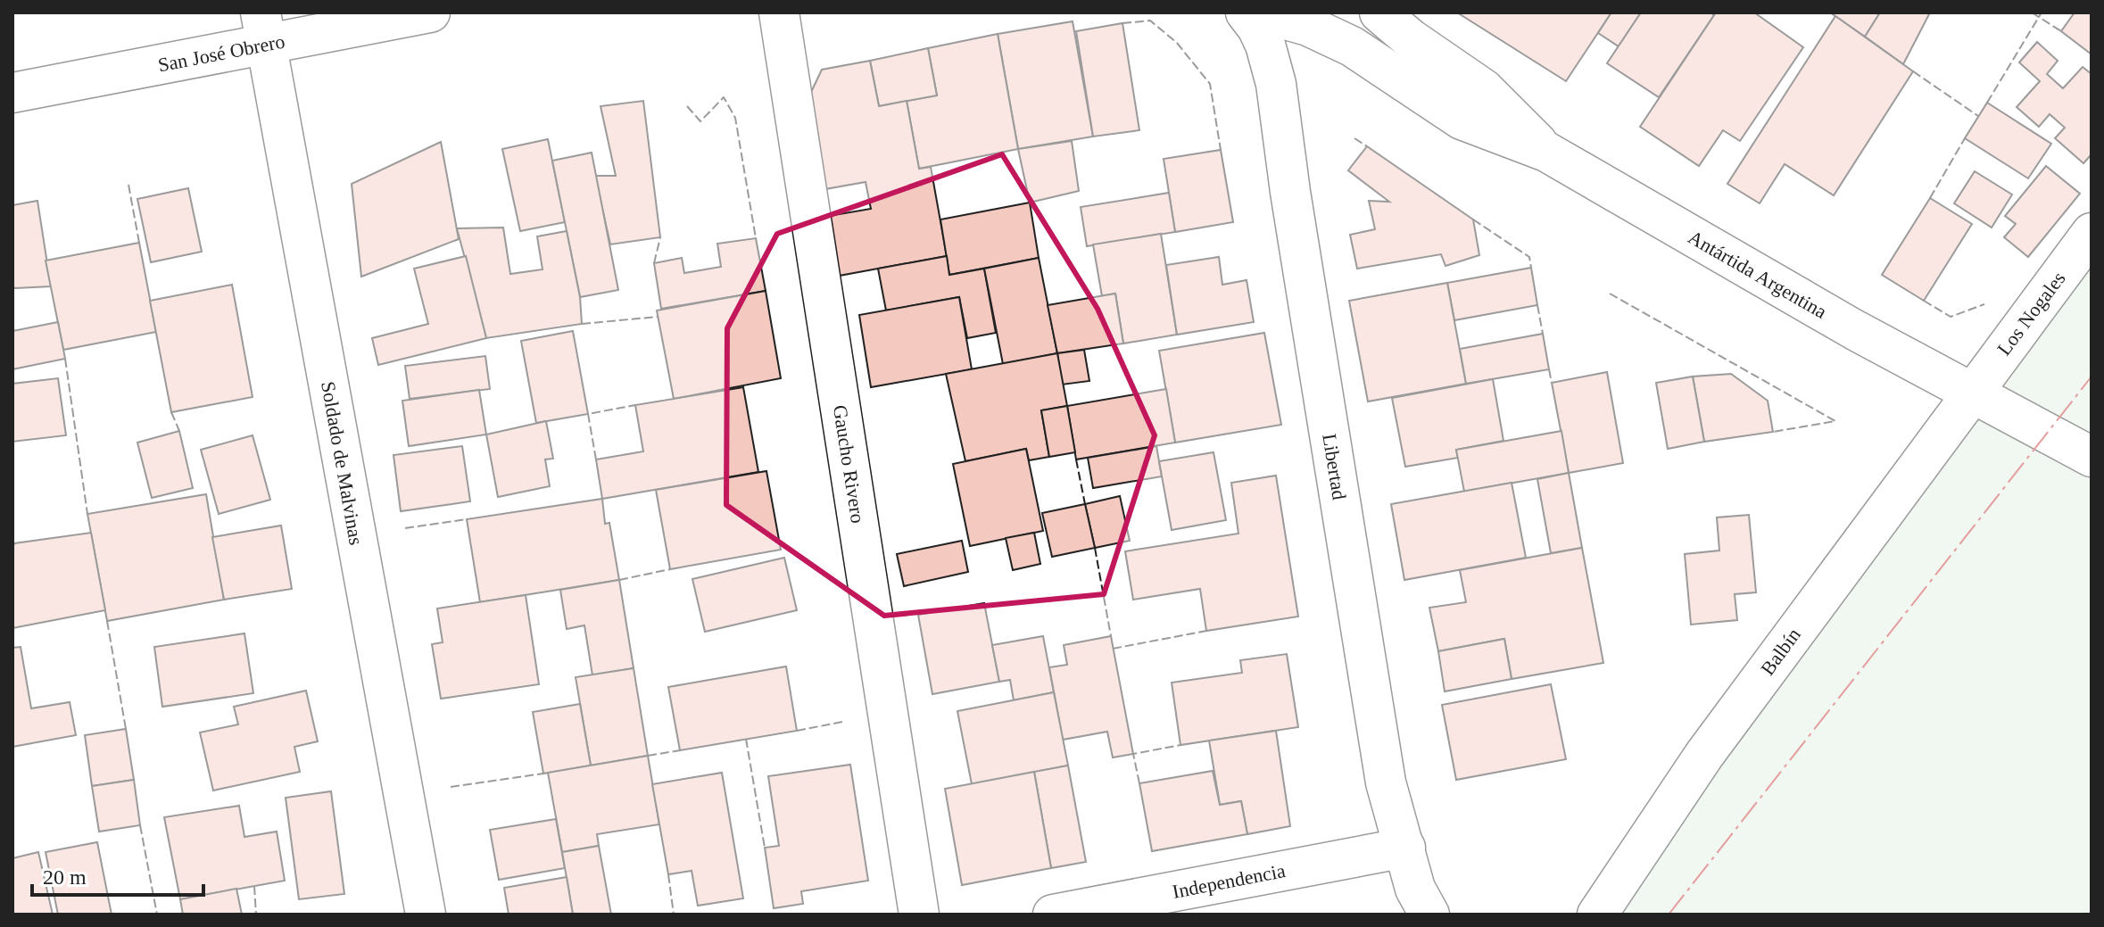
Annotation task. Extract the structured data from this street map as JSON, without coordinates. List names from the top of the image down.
{
  "streets": {
    "street": [
      "San José Obrero",
      "Antártida Argentina",
      "Los Nogales",
      "Soldado de Malvinas",
      "Gaucho Rivero",
      "Libertad",
      "Balbín",
      "Independencia"
    ]
  },
  "crossings": [
    ["San José Obrero", "Soldado de Malvinas"],
    ["Antártida Argentina", "Los Nogales"],
    ["Antártida Argentina", "Libertad"],
    ["Antártida Argentina", "Balbín"],
    ["Los Nogales", "Balbín"],
    ["Libertad", "Independencia"]
  ],
  "scale_bar": "20 m"
}
